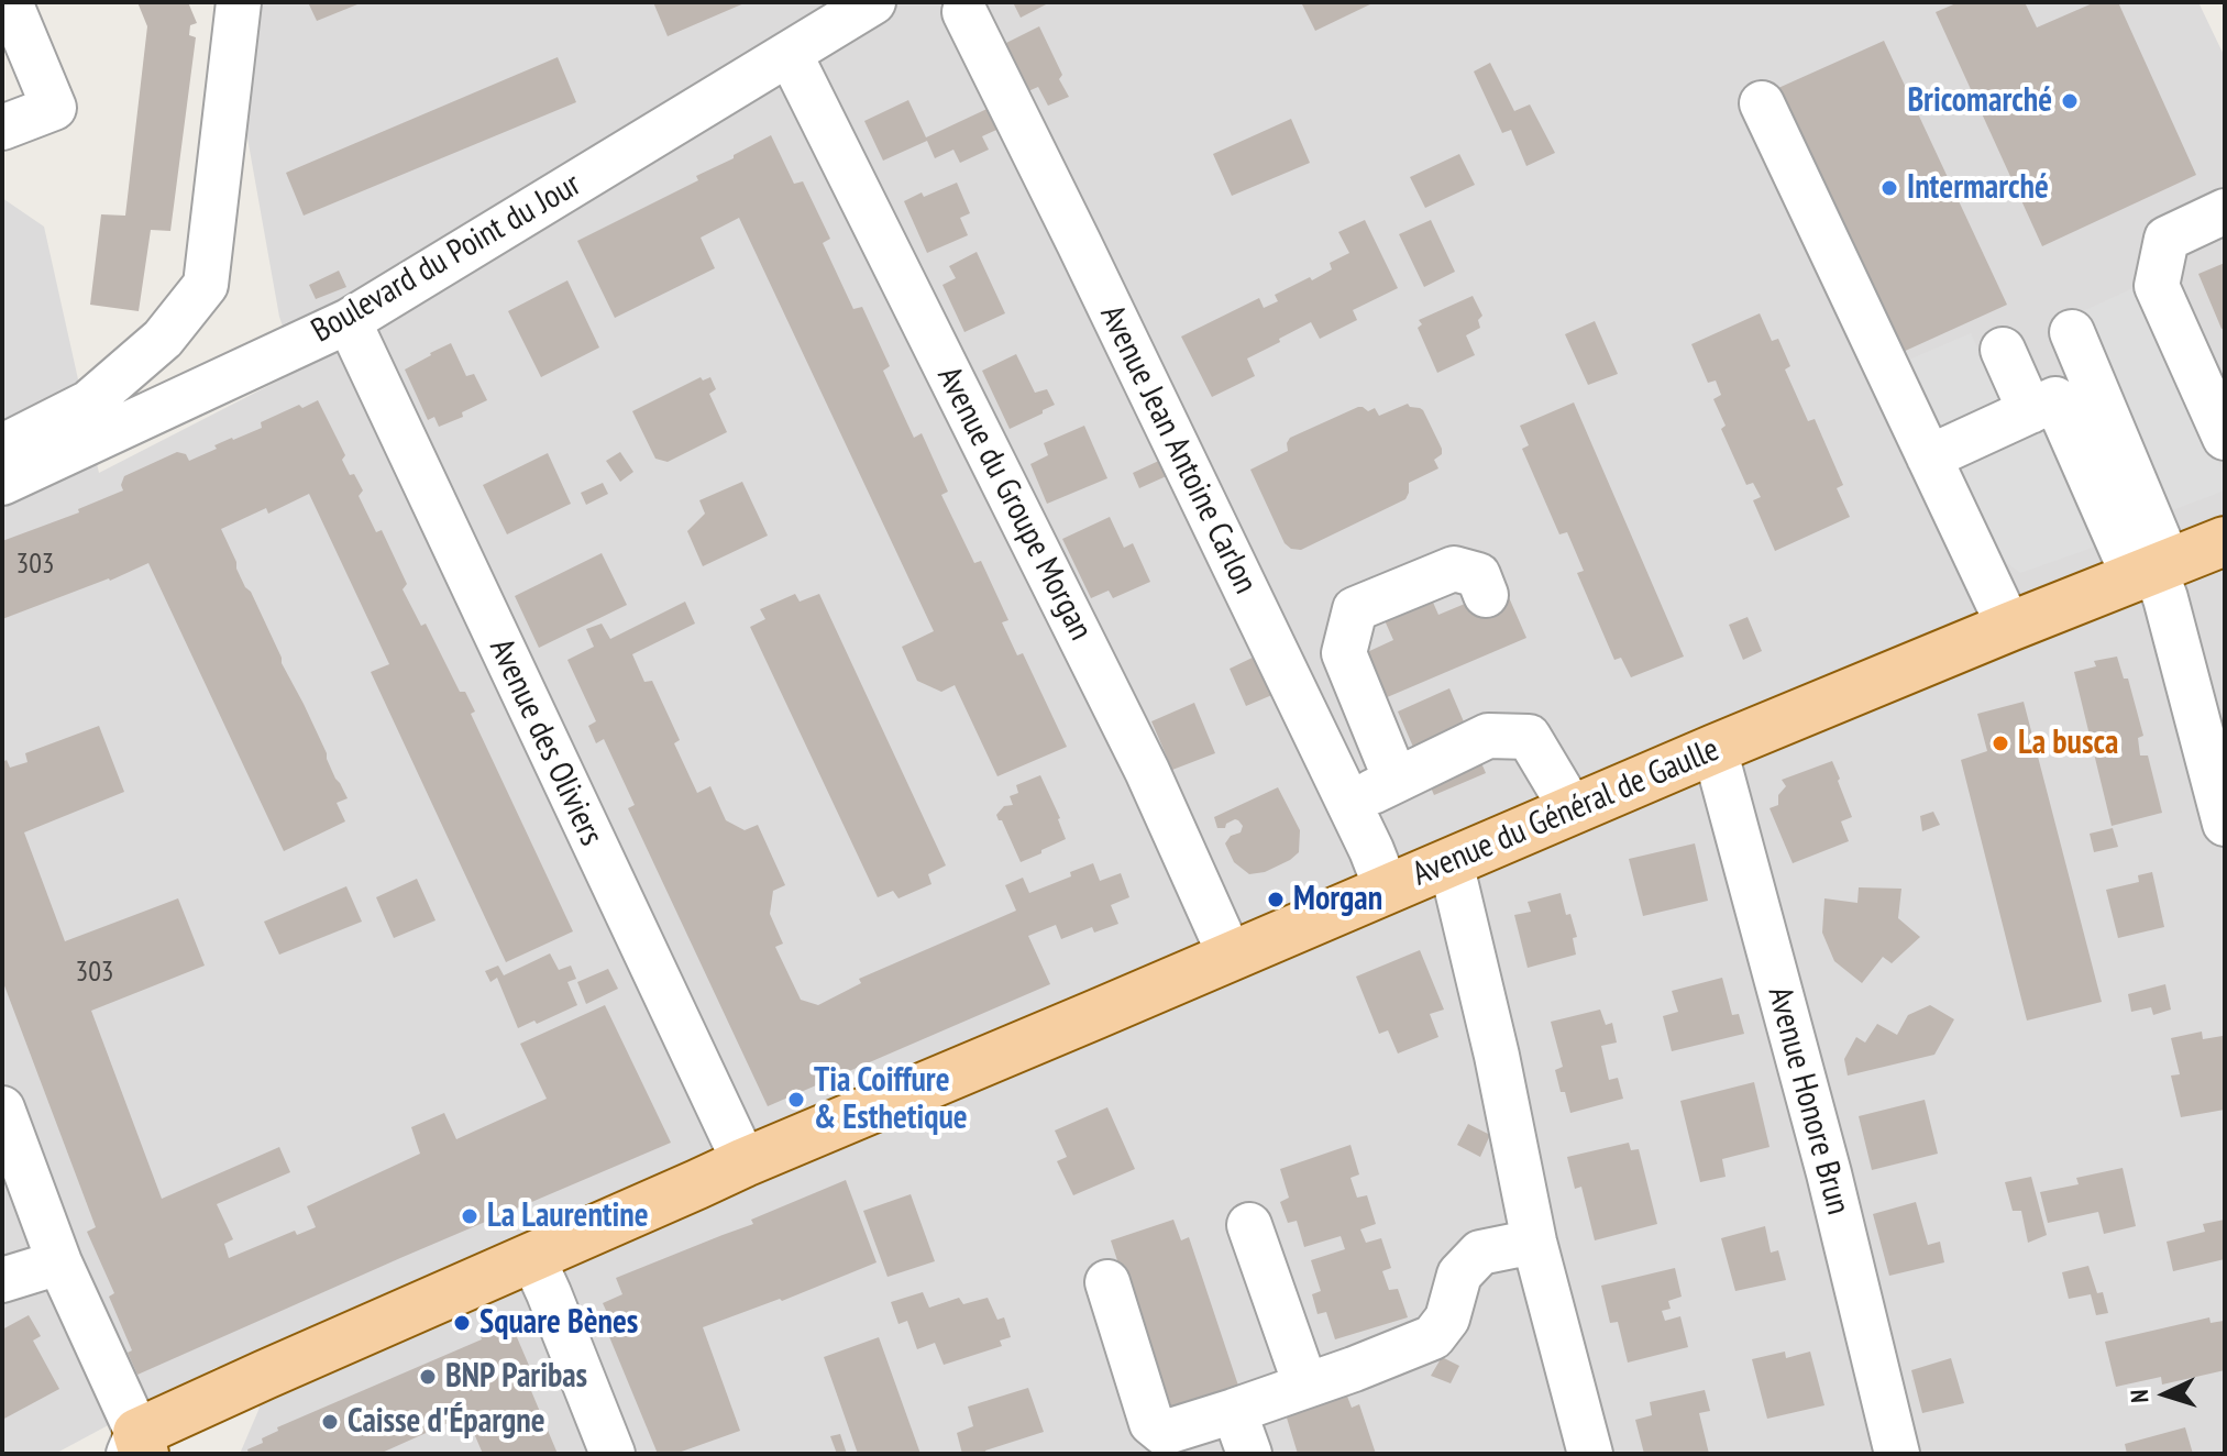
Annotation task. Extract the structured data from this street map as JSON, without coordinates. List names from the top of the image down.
{
  "streets": {
    "main road": ["Avenue du Général de Gaulle"],
    "street": [
      "Boulevard du Point du Jour",
      "Avenue Jean Antoine Carlon",
      "Avenue du Groupe Morgan",
      "Avenue des Oliviers",
      "Avenue Honore Brun"
    ]
  },
  "crossings": [
    ["Boulevard du Point du Jour", "Avenue du Groupe Morgan"],
    ["Boulevard du Point du Jour", "Avenue des Oliviers"],
    ["Avenue Jean Antoine Carlon", "Avenue du Général de Gaulle"],
    ["Avenue du Groupe Morgan", "Avenue du Général de Gaulle"],
    ["Avenue des Oliviers", "Avenue du Général de Gaulle"],
    ["Avenue du Général de Gaulle", "Avenue Honore Brun"]
  ],
  "places": [
    "Bricomarché",
    "Intermarché",
    "La busca",
    "Morgan",
    "Tia Coiffure & Esthetique",
    "La Laurentine",
    "Square Bènes",
    "BNP Paribas",
    "Caisse d'Épargne"
  ],
  "house_numbers": ["303", "303"],
  "north": "left"
}
